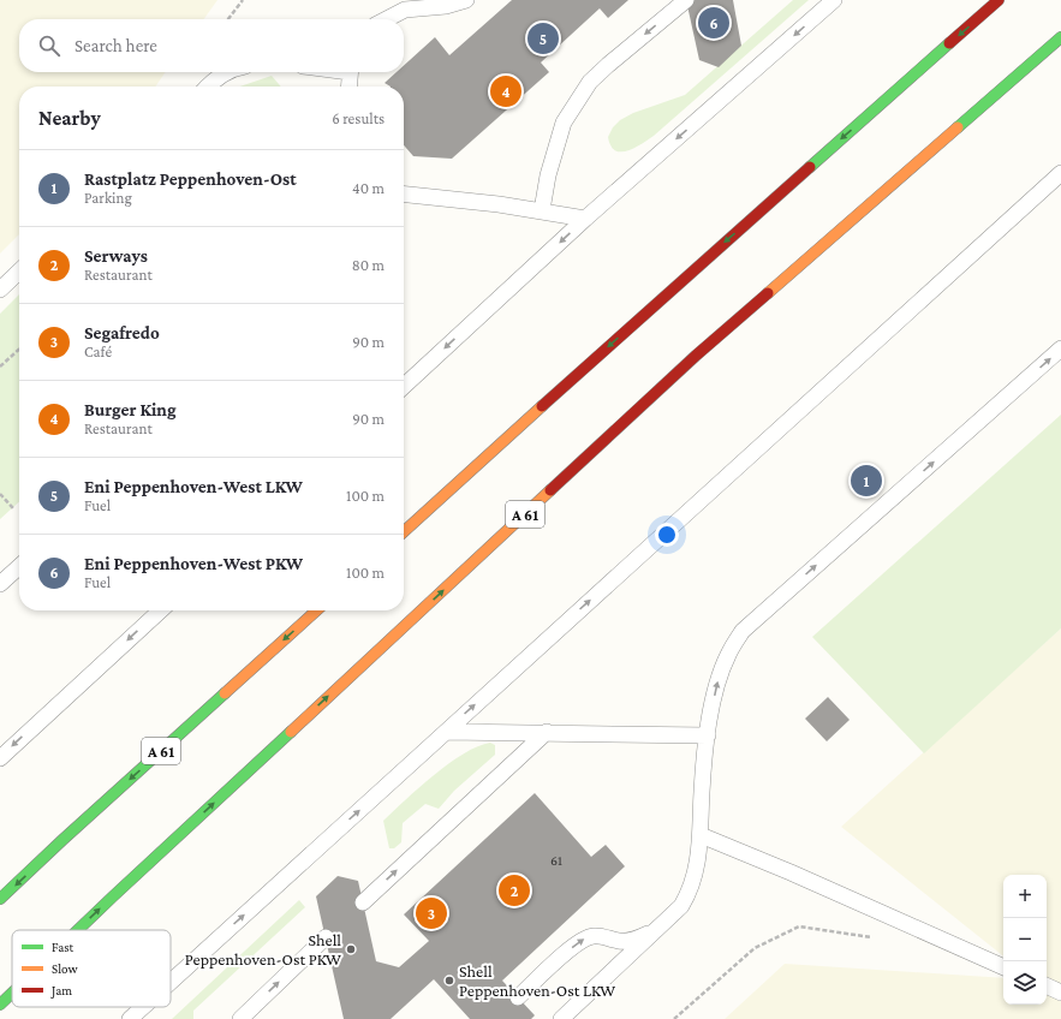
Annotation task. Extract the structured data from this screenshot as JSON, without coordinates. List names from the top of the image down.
{
  "streets": {
    "highway": ["A 61"]
  },
  "places": ["Shell Peppenhoven-Ost PKW", "Shell Peppenhoven-Ost LKW"],
  "house_numbers": ["61"],
  "legend": ["Fast", "Slow", "Jam"],
  "page": {
    "pins": [
      "6",
      "5",
      "4",
      "1",
      "2",
      "3"
    ],
    "search": "Search here",
    "heading": ["Nearby", "6 results"],
    "list": [
      {
        "mark": "1",
        "name": "Rastplatz Peppenhoven-Ost",
        "note": "Parking",
        "value": "40 m"
      },
      {
        "mark": "2",
        "name": "Serways",
        "note": "Restaurant",
        "value": "80 m"
      },
      {
        "mark": "3",
        "name": "Segafredo",
        "note": "Café",
        "value": "90 m"
      },
      {
        "mark": "4",
        "name": "Burger King",
        "note": "Restaurant",
        "value": "90 m"
      },
      {
        "mark": "5",
        "name": "Eni Peppenhoven-West LKW",
        "note": "Fuel",
        "value": "100 m"
      },
      {
        "mark": "6",
        "name": "Eni Peppenhoven-West PKW",
        "note": "Fuel",
        "value": "100 m"
      }
    ],
    "map_buttons": ["+", "−"]
  }
}
